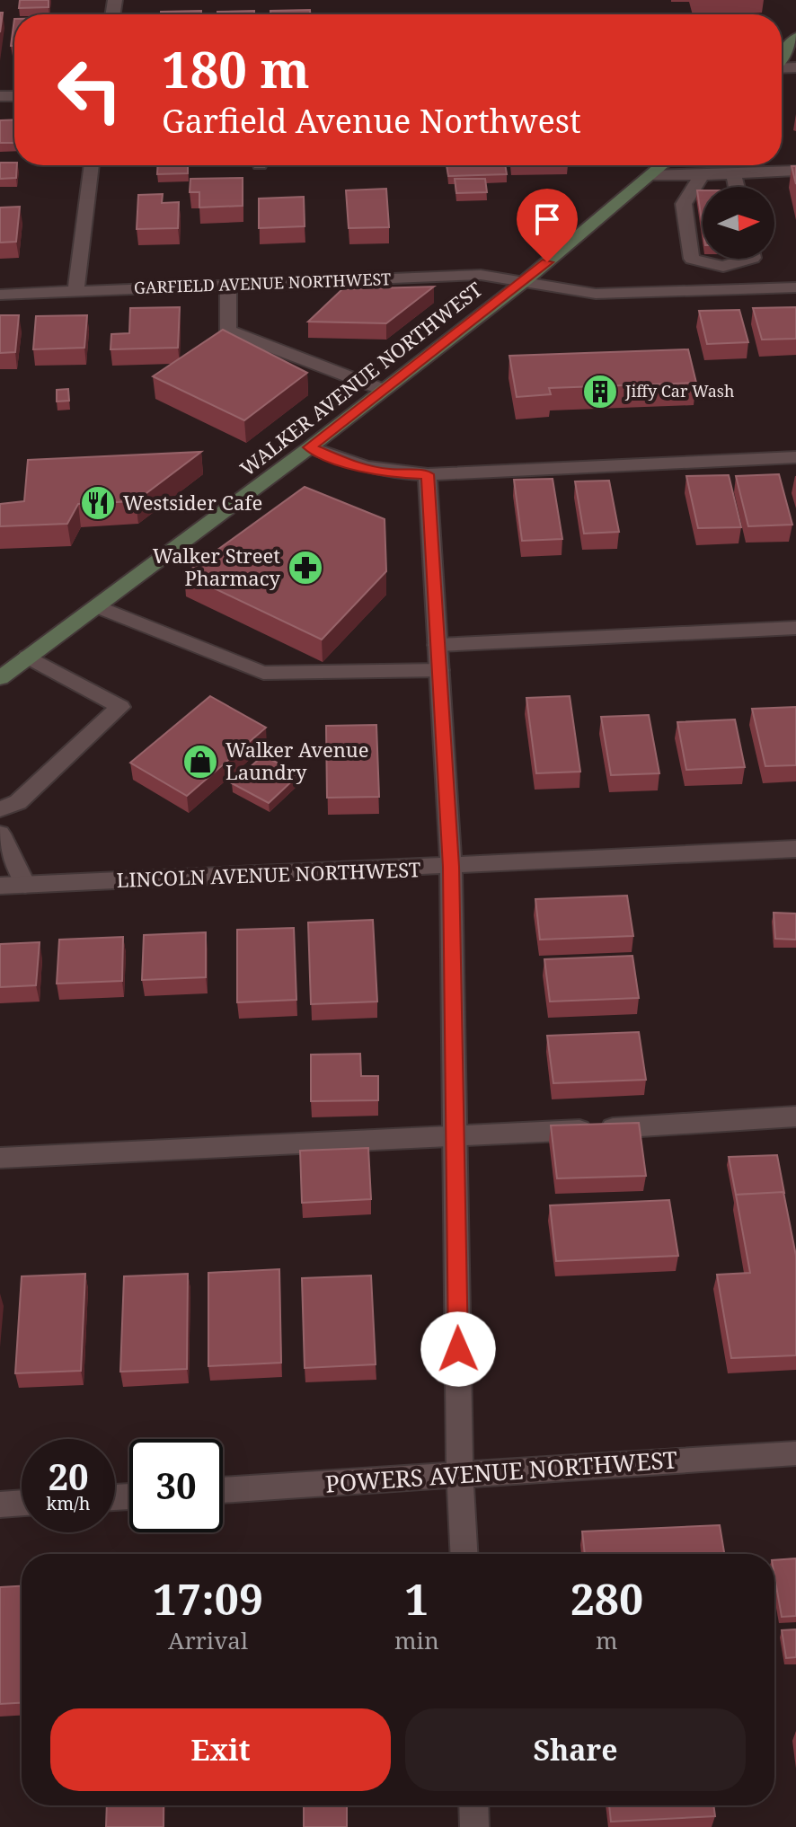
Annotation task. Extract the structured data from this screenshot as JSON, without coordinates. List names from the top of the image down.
{
  "streets": {
    "main road": ["WALKER AVENUE NORTHWEST"],
    "street": ["GARFIELD AVENUE NORTHWEST", "LINCOLN AVENUE NORTHWEST", "POWERS AVENUE NORTHWEST"]
  },
  "crossings": [
    ["GARFIELD AVENUE NORTHWEST", "WALKER AVENUE NORTHWEST"]
  ],
  "places": {
    "building": ["Jiffy Car Wash"],
    "restaurant": ["Westsider Cafe"],
    "pharmacy": ["Walker Street Pharmacy"],
    "shop": ["Walker Avenue Laundry"]
  },
  "north": "right",
  "page": {
    "turn": ["180 m", "Garfield Avenue Northwest"],
    "speed": "20 km/h",
    "limit": "30",
    "eta": [
      "17:09",
      "Arrival",
      "1",
      "min",
      "280",
      "m"
    ],
    "buttons": ["Exit", "Share"]
  }
}
